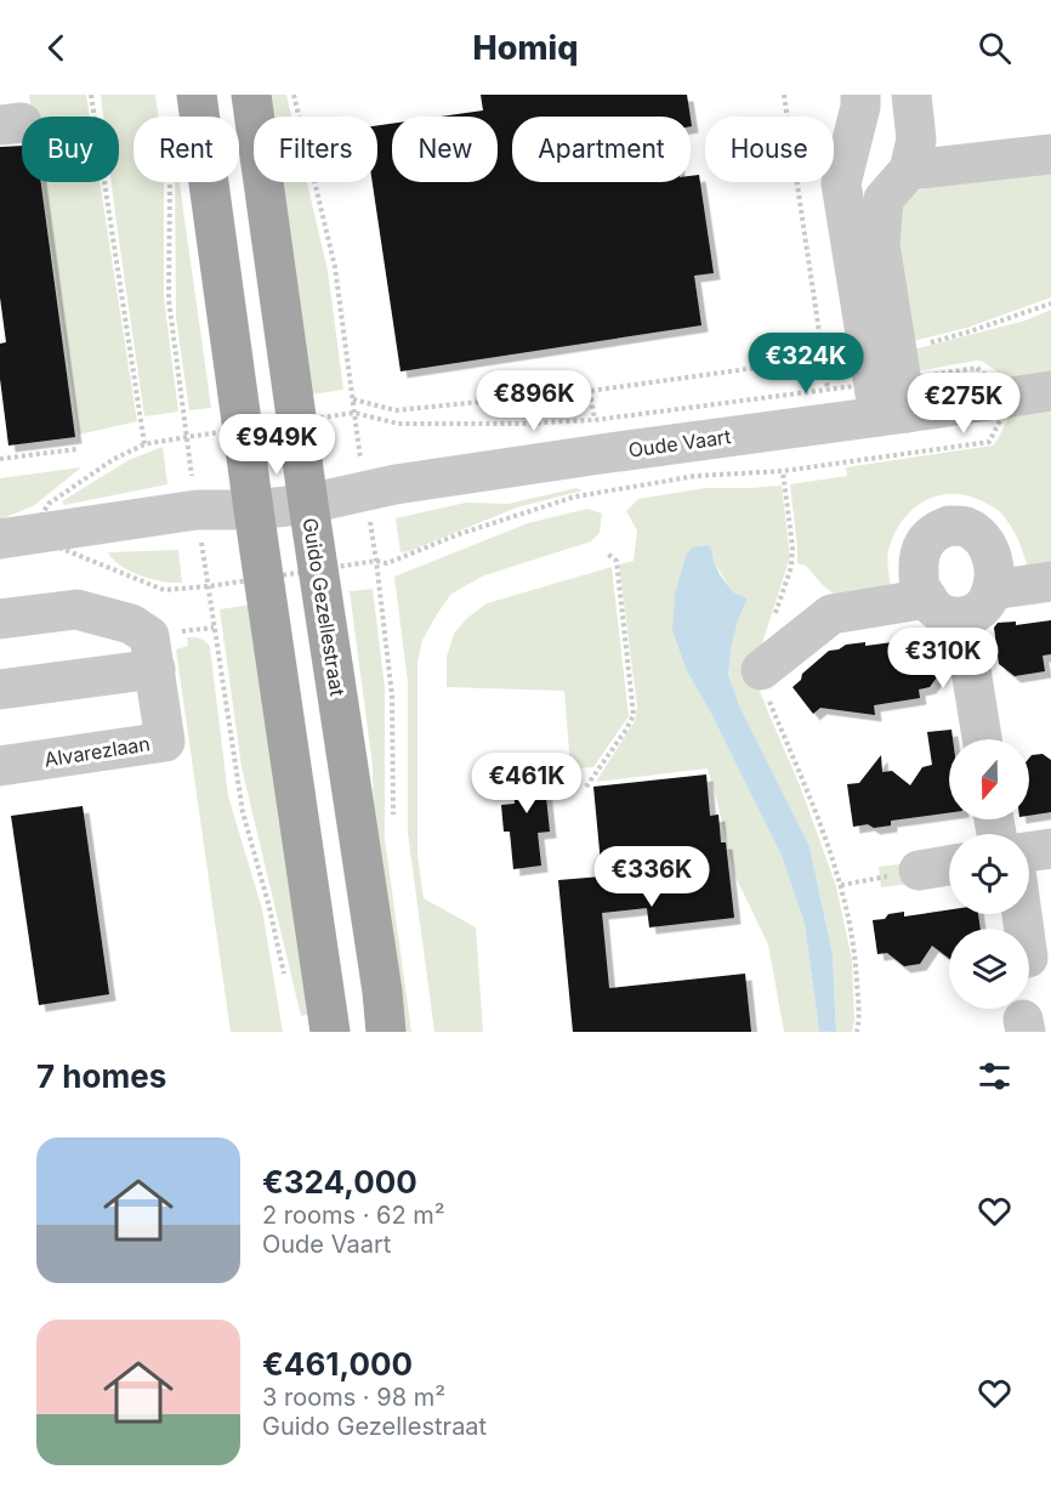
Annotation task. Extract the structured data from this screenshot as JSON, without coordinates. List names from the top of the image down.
{
  "streets": {
    "main road": ["Guido Gezellestraat"],
    "street": ["Oude Vaart", "Alvarezlaan"]
  },
  "crossings": [
    ["Oude Vaart", "Guido Gezellestraat"]
  ],
  "north": "bottom",
  "page": {
    "header": "Homiq",
    "chip": [
      "Buy",
      "Rent",
      "Filters",
      "New",
      "Apartment",
      "House"
    ],
    "price": [
      "€324K",
      "€896K",
      "€275K",
      "€949K",
      "€310K",
      "€461K",
      "€336K"
    ],
    "heading": "7 homes",
    "list": [
      {
        "name": "€324,000",
        "note": "2 rooms · 62 m² · Oude Vaart"
      },
      {
        "name": "€461,000",
        "note": "3 rooms · 98 m² · Guido Gezellestraat"
      }
    ]
  }
}
